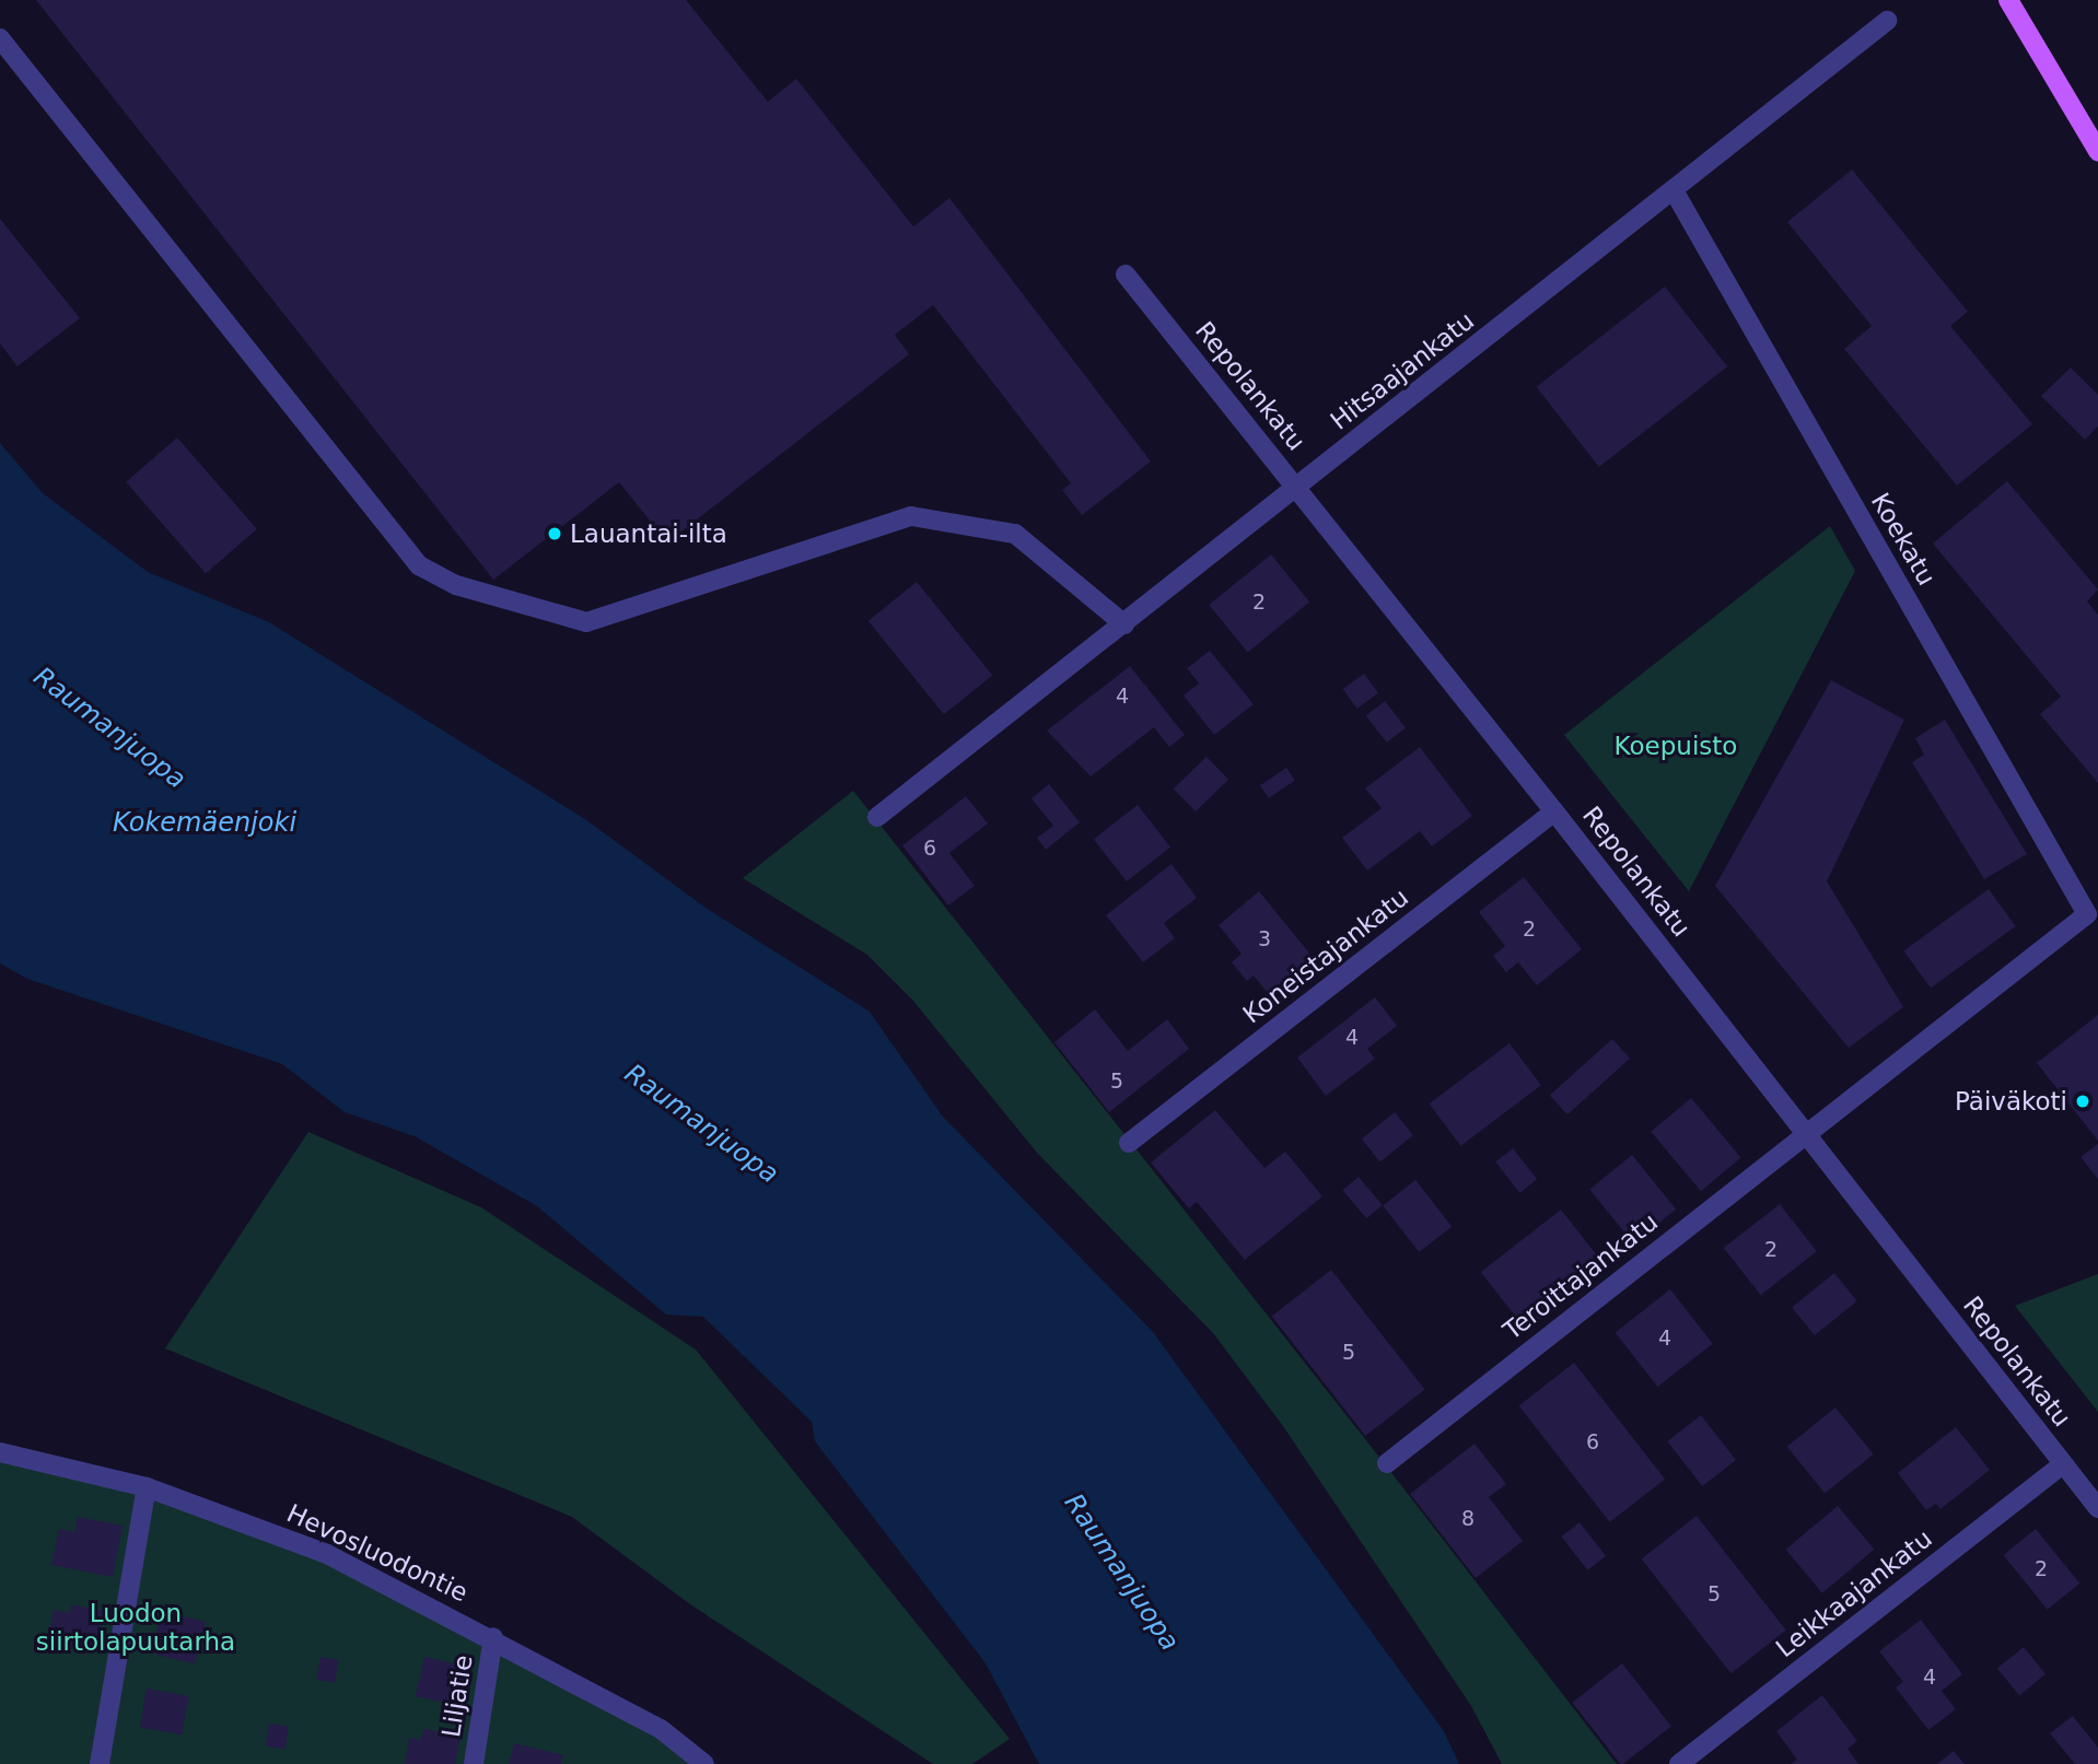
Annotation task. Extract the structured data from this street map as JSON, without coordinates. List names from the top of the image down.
{
  "streets": {
    "street": [
      "Hitsaajankatu",
      "Repolankatu",
      "Koekatu",
      "Koneistajankatu",
      "Teroittajankatu",
      "Hevosluodontie",
      "Leikkaajankatu",
      "Liljatie"
    ]
  },
  "crossings": [
    ["Hitsaajankatu", "Repolankatu"],
    ["Hitsaajankatu", "Koekatu"],
    ["Repolankatu", "Koekatu"],
    ["Repolankatu", "Koneistajankatu"],
    ["Repolankatu", "Teroittajankatu"],
    ["Repolankatu", "Leikkaajankatu"],
    ["Koekatu", "Teroittajankatu"],
    ["Hevosluodontie", "Liljatie"]
  ],
  "water": ["Raumanjuopa", "Kokemäenjoki"],
  "parks": ["Koepuisto", "Luodon siirtolapuutarha"],
  "places": ["Lauantai-ilta", "Päiväkoti"],
  "house_numbers": [
    "2",
    "4",
    "6",
    "2",
    "3",
    "4",
    "5",
    "2",
    "4",
    "5",
    "6",
    "8",
    "2",
    "5",
    "4"
  ]
}
